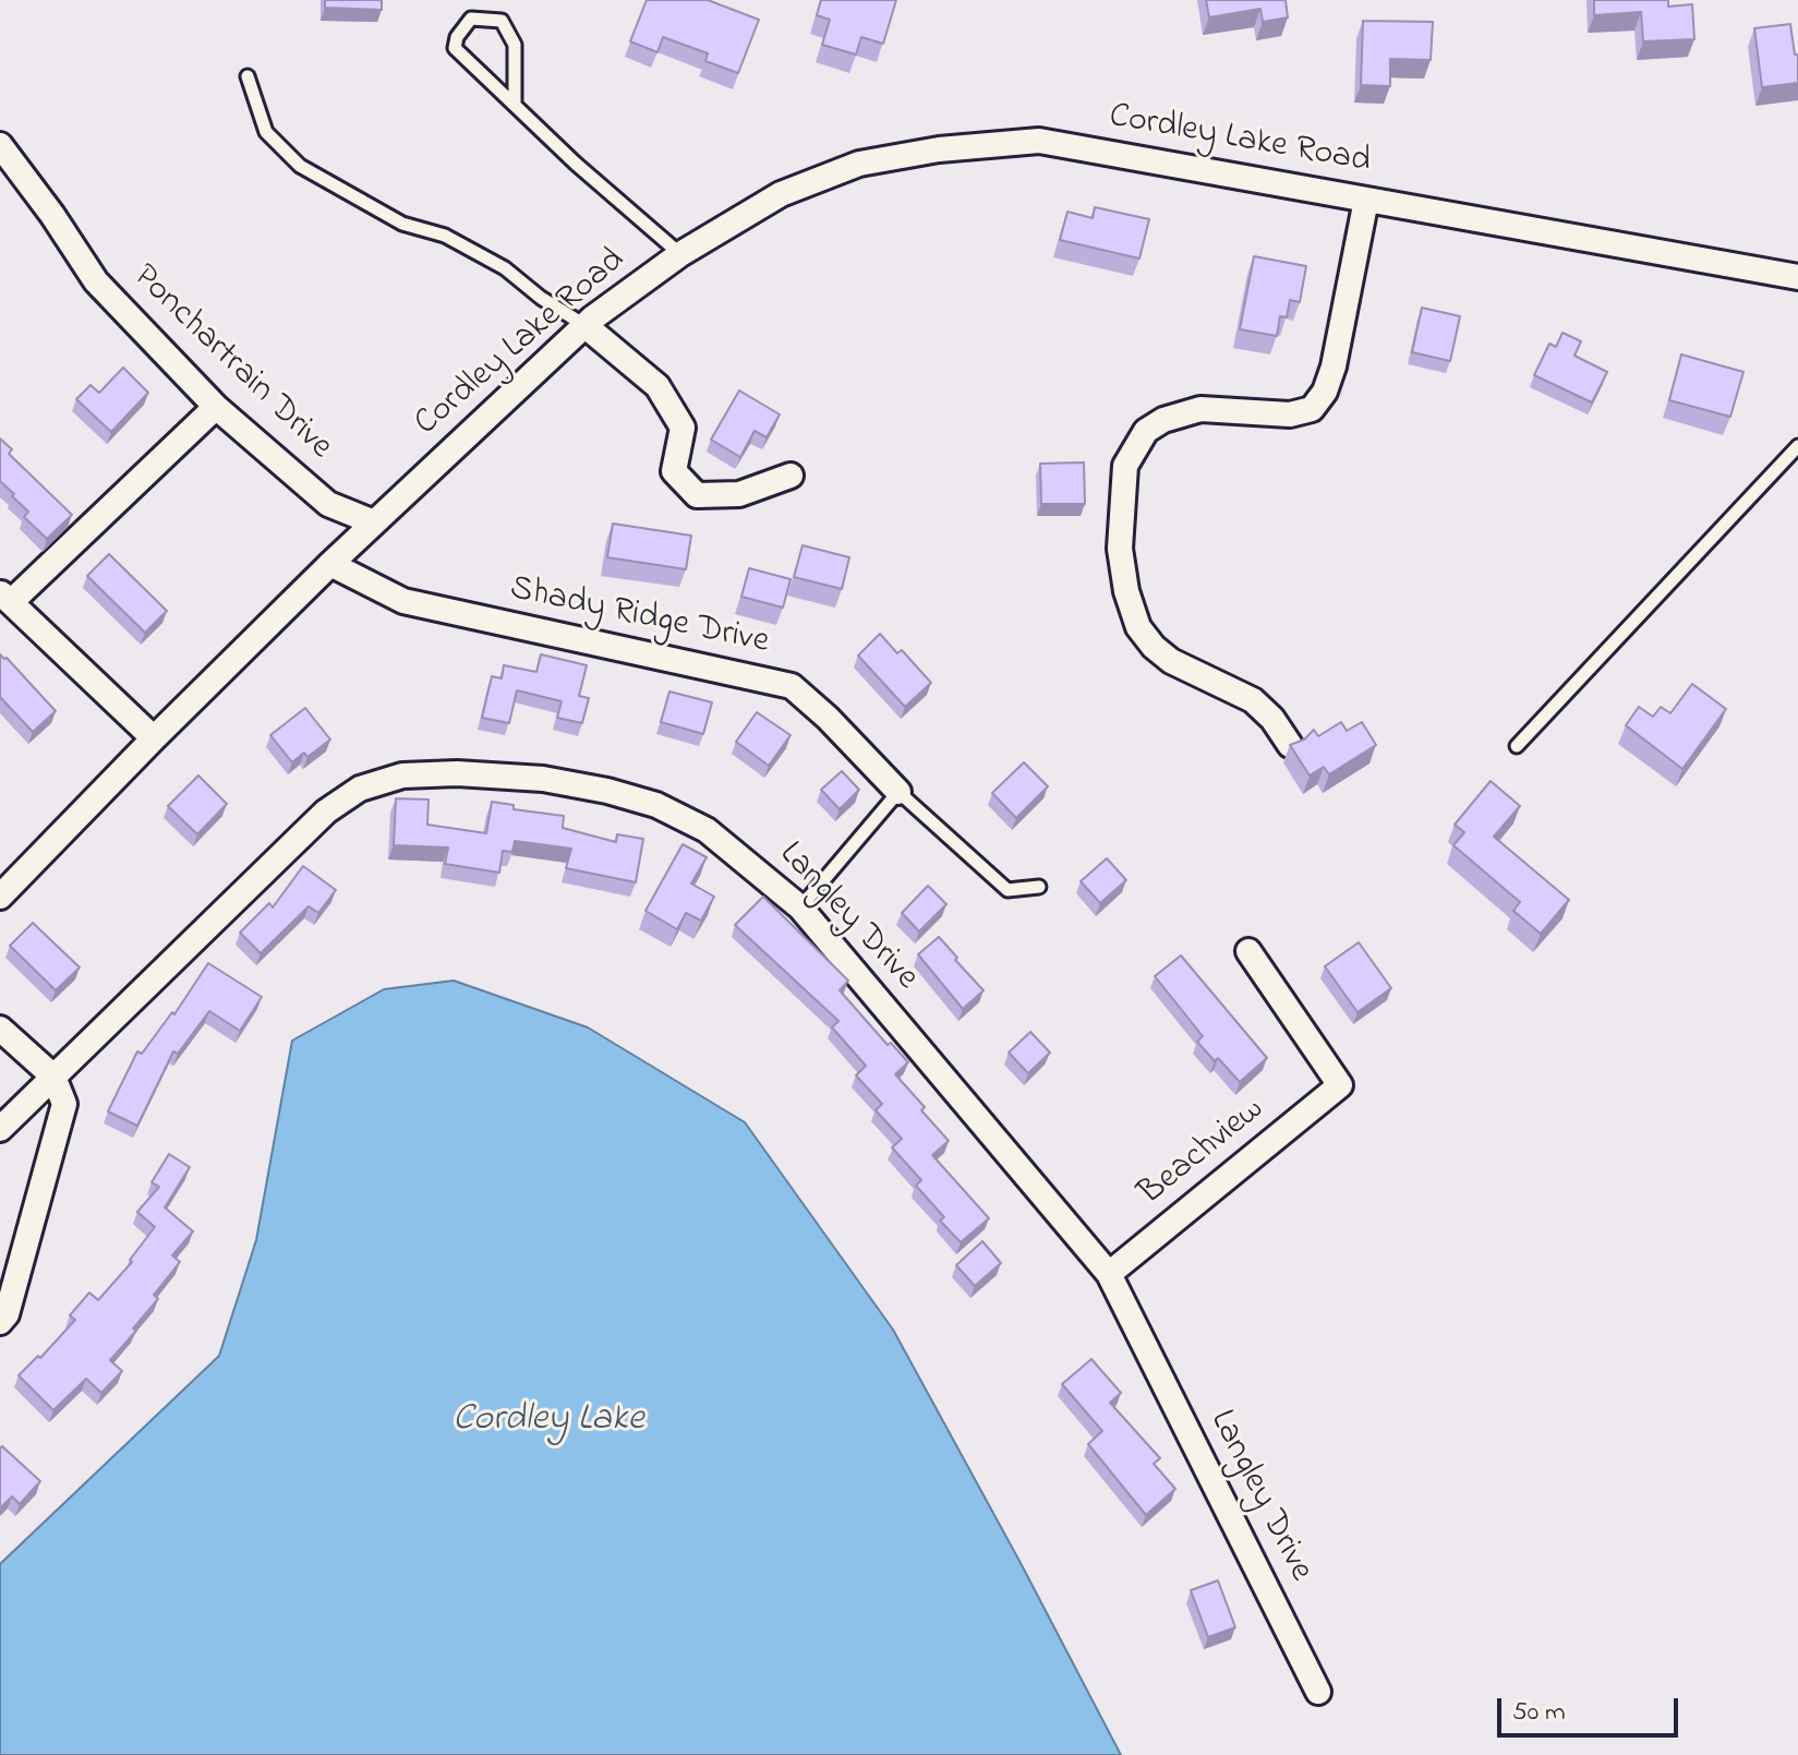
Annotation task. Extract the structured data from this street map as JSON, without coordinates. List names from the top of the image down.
{
  "streets": {
    "street": [
      "Cordley Lake Road",
      "Ponchartrain Drive",
      "Shady Ridge Drive",
      "Langley Drive",
      "Beachview"
    ]
  },
  "crossings": [
    ["Cordley Lake Road", "Ponchartrain Drive"],
    ["Cordley Lake Road", "Shady Ridge Drive"],
    ["Langley Drive", "Beachview"]
  ],
  "water": ["Cordley Lake"],
  "scale_bar": "50 m"
}
